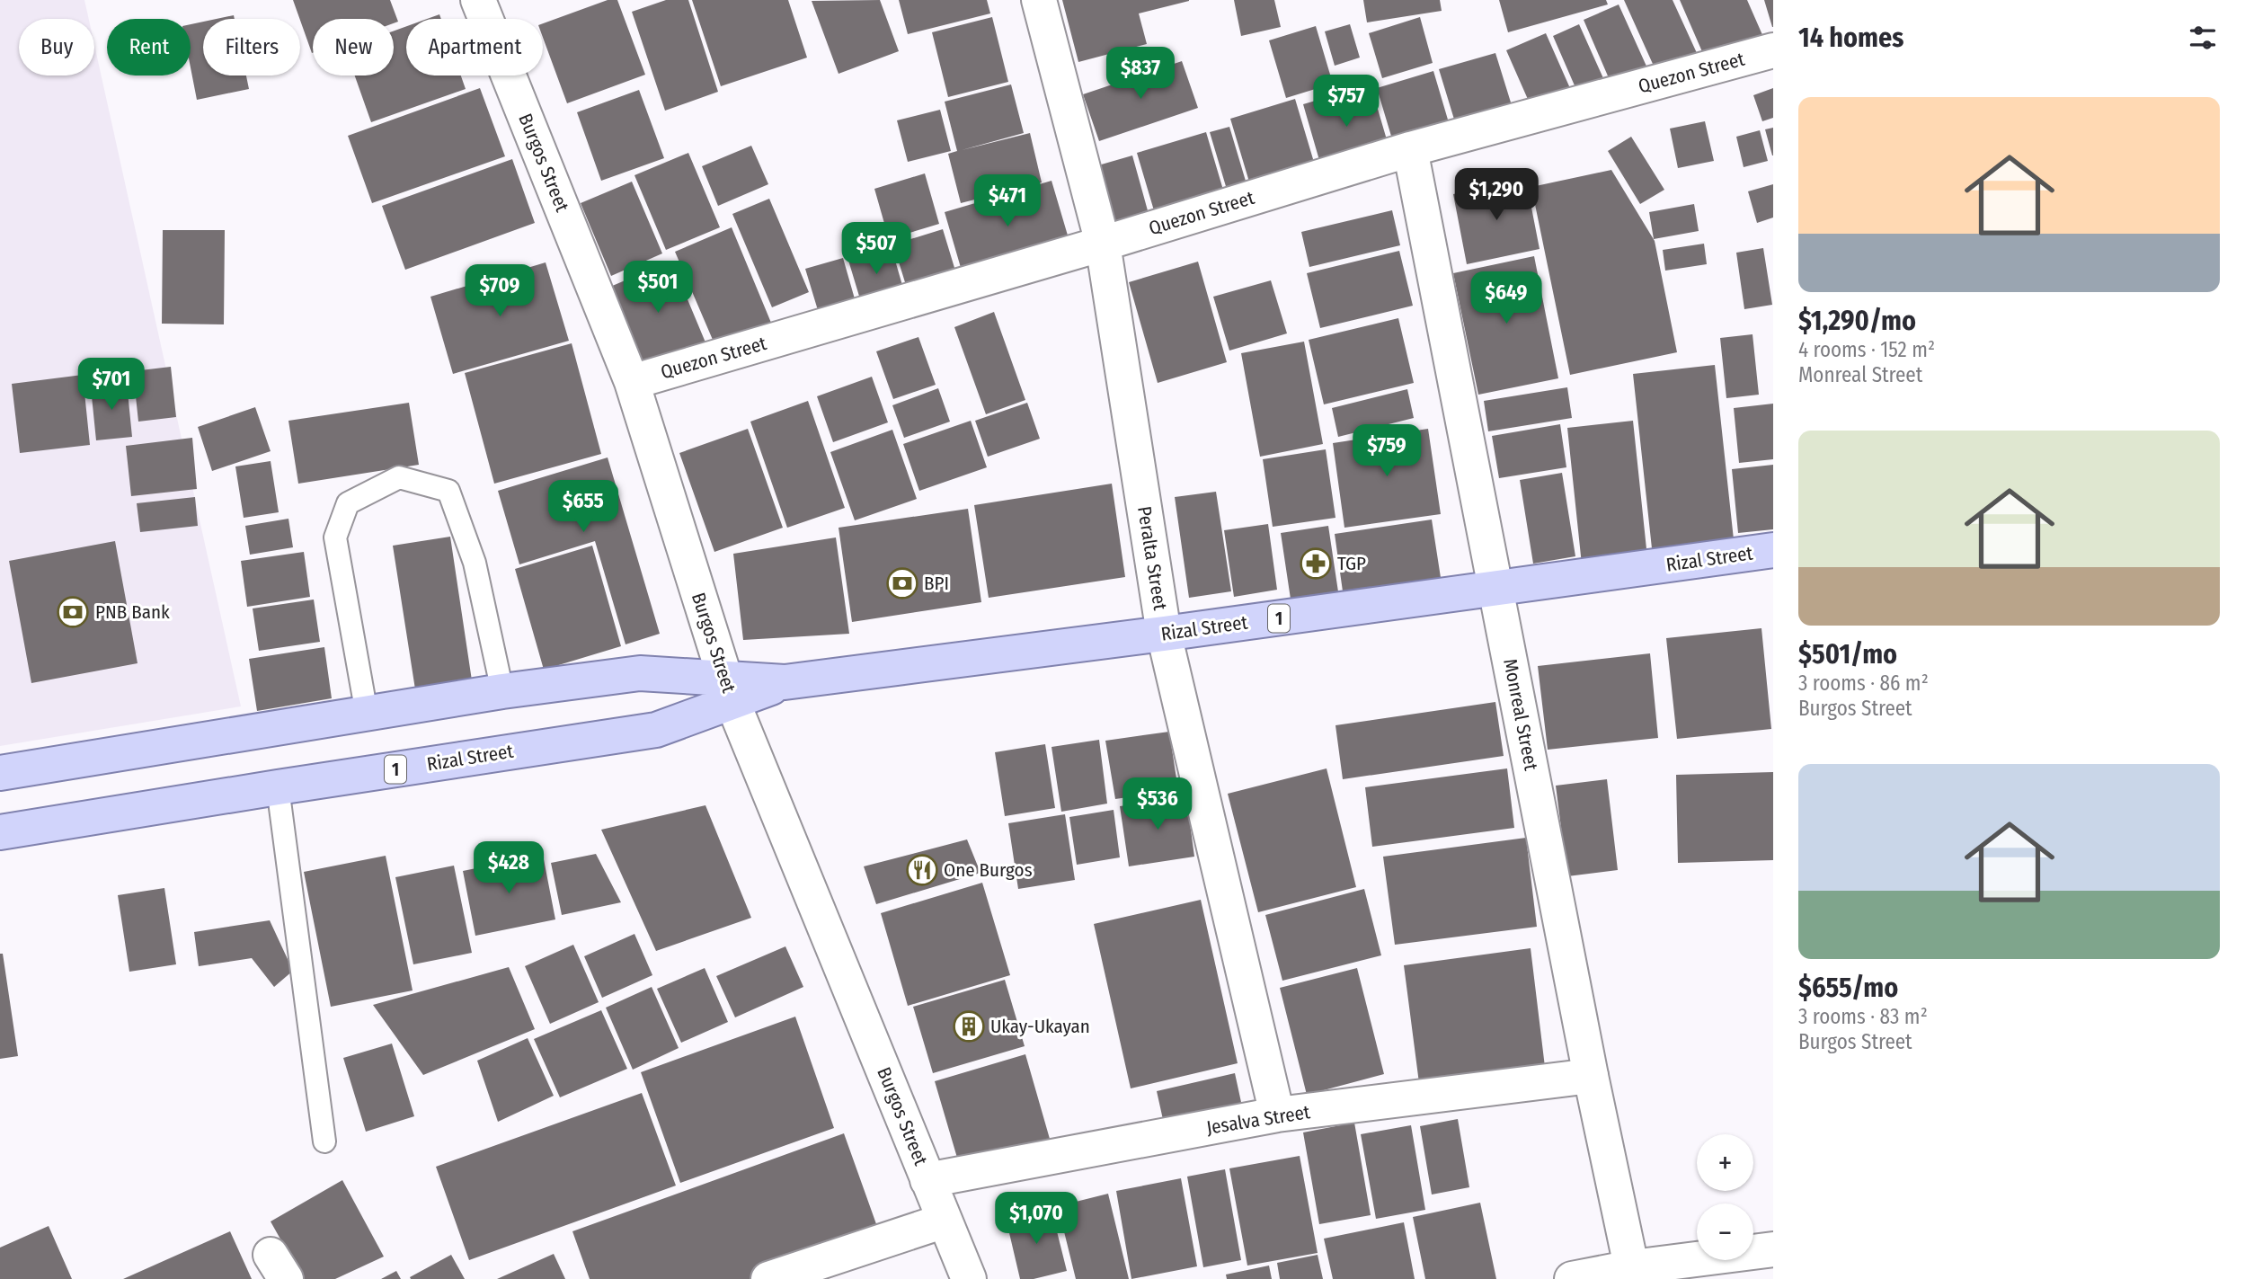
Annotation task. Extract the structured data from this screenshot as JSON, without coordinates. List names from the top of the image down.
{
  "streets": {
    "main road": ["Rizal Street", "1"],
    "street": [
      "Quezon Street",
      "Burgos Street",
      "Peralta Street",
      "Monreal Street",
      "Jesalva Street"
    ]
  },
  "crossings": [
    ["Quezon Street", "Burgos Street"],
    ["Quezon Street", "Peralta Street"],
    ["Quezon Street", "Monreal Street"],
    ["Burgos Street", "Rizal Street"],
    ["Burgos Street", "Jesalva Street"],
    ["Peralta Street", "Rizal Street"],
    ["Peralta Street", "Jesalva Street"],
    ["Rizal Street", "Monreal Street"],
    ["Monreal Street", "Jesalva Street"]
  ],
  "places": {
    "pharmacy": ["TGP"],
    "bank": ["BPI", "PNB Bank"],
    "restaurant": ["One Burgos"],
    "building": ["Ukay-Ukayan"]
  },
  "page": {
    "heading": "14 homes",
    "chip": [
      "Buy",
      "Rent",
      "Filters",
      "New",
      "Apartment"
    ],
    "price": [
      "$837",
      "$757",
      "$1,290",
      "$471",
      "$507",
      "$501",
      "$709",
      "$649",
      "$701",
      "$759",
      "$655",
      "$536",
      "$428",
      "$1,070"
    ],
    "list": [
      {
        "name": "$1,290/mo",
        "note": "4 rooms · 152 m² · Monreal Street"
      },
      {
        "name": "$501/mo",
        "note": "3 rooms · 86 m² · Burgos Street"
      },
      {
        "name": "$655/mo",
        "note": "3 rooms · 83 m² · Burgos Street"
      }
    ],
    "map_buttons": ["+", "−"]
  }
}
